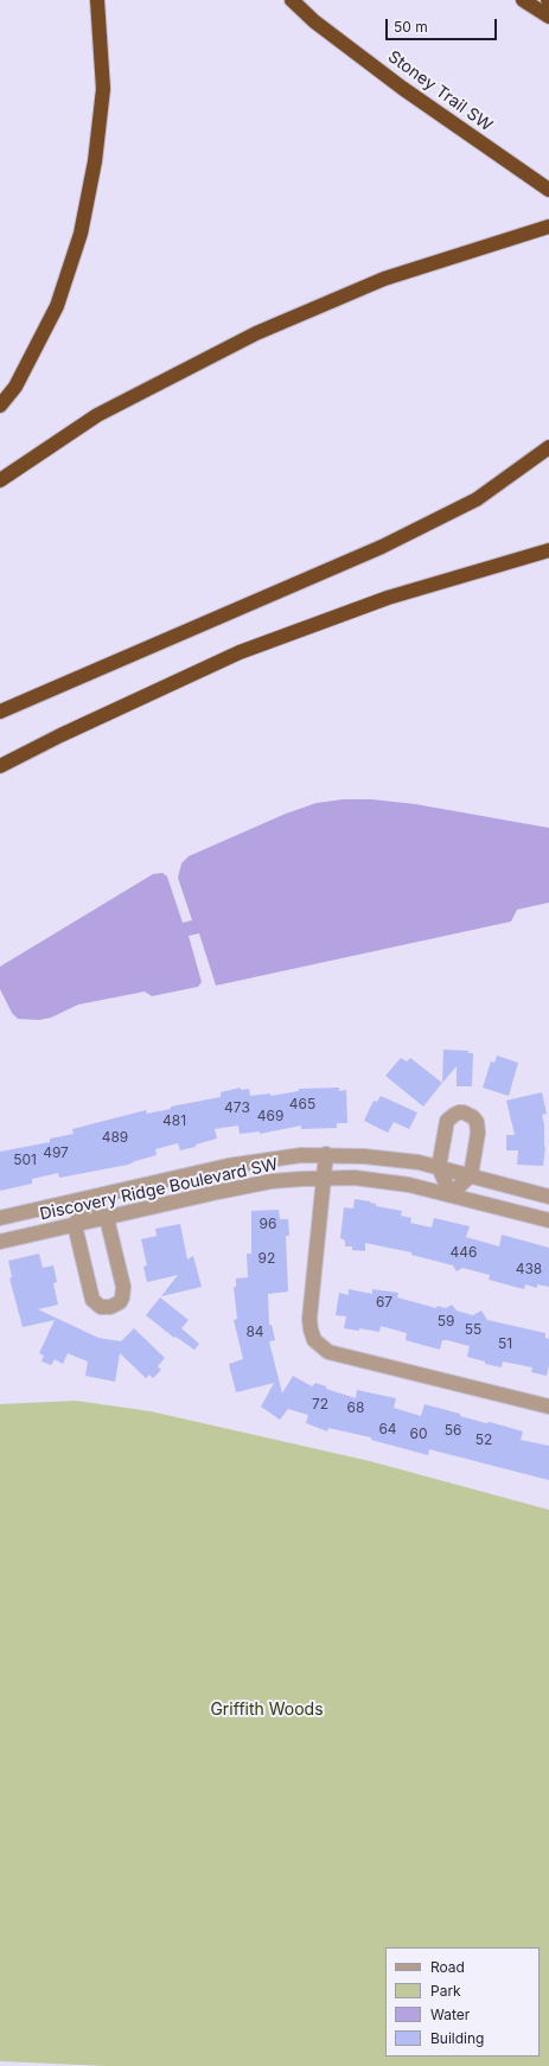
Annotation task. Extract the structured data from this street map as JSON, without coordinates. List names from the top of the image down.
{
  "streets": {
    "highway": ["Stoney Trail SW"],
    "street": ["Discovery Ridge Boulevard SW"]
  },
  "parks": ["Griffith Woods"],
  "house_numbers": [
    "465",
    "473",
    "469",
    "481",
    "489",
    "497",
    "501",
    "96",
    "446",
    "92",
    "438",
    "67",
    "59",
    "55",
    "84",
    "51",
    "72",
    "68",
    "64",
    "56",
    "60",
    "52"
  ],
  "legend": [
    "Road",
    "Park",
    "Water",
    "Building"
  ],
  "scale_bar": "50 m"
}
